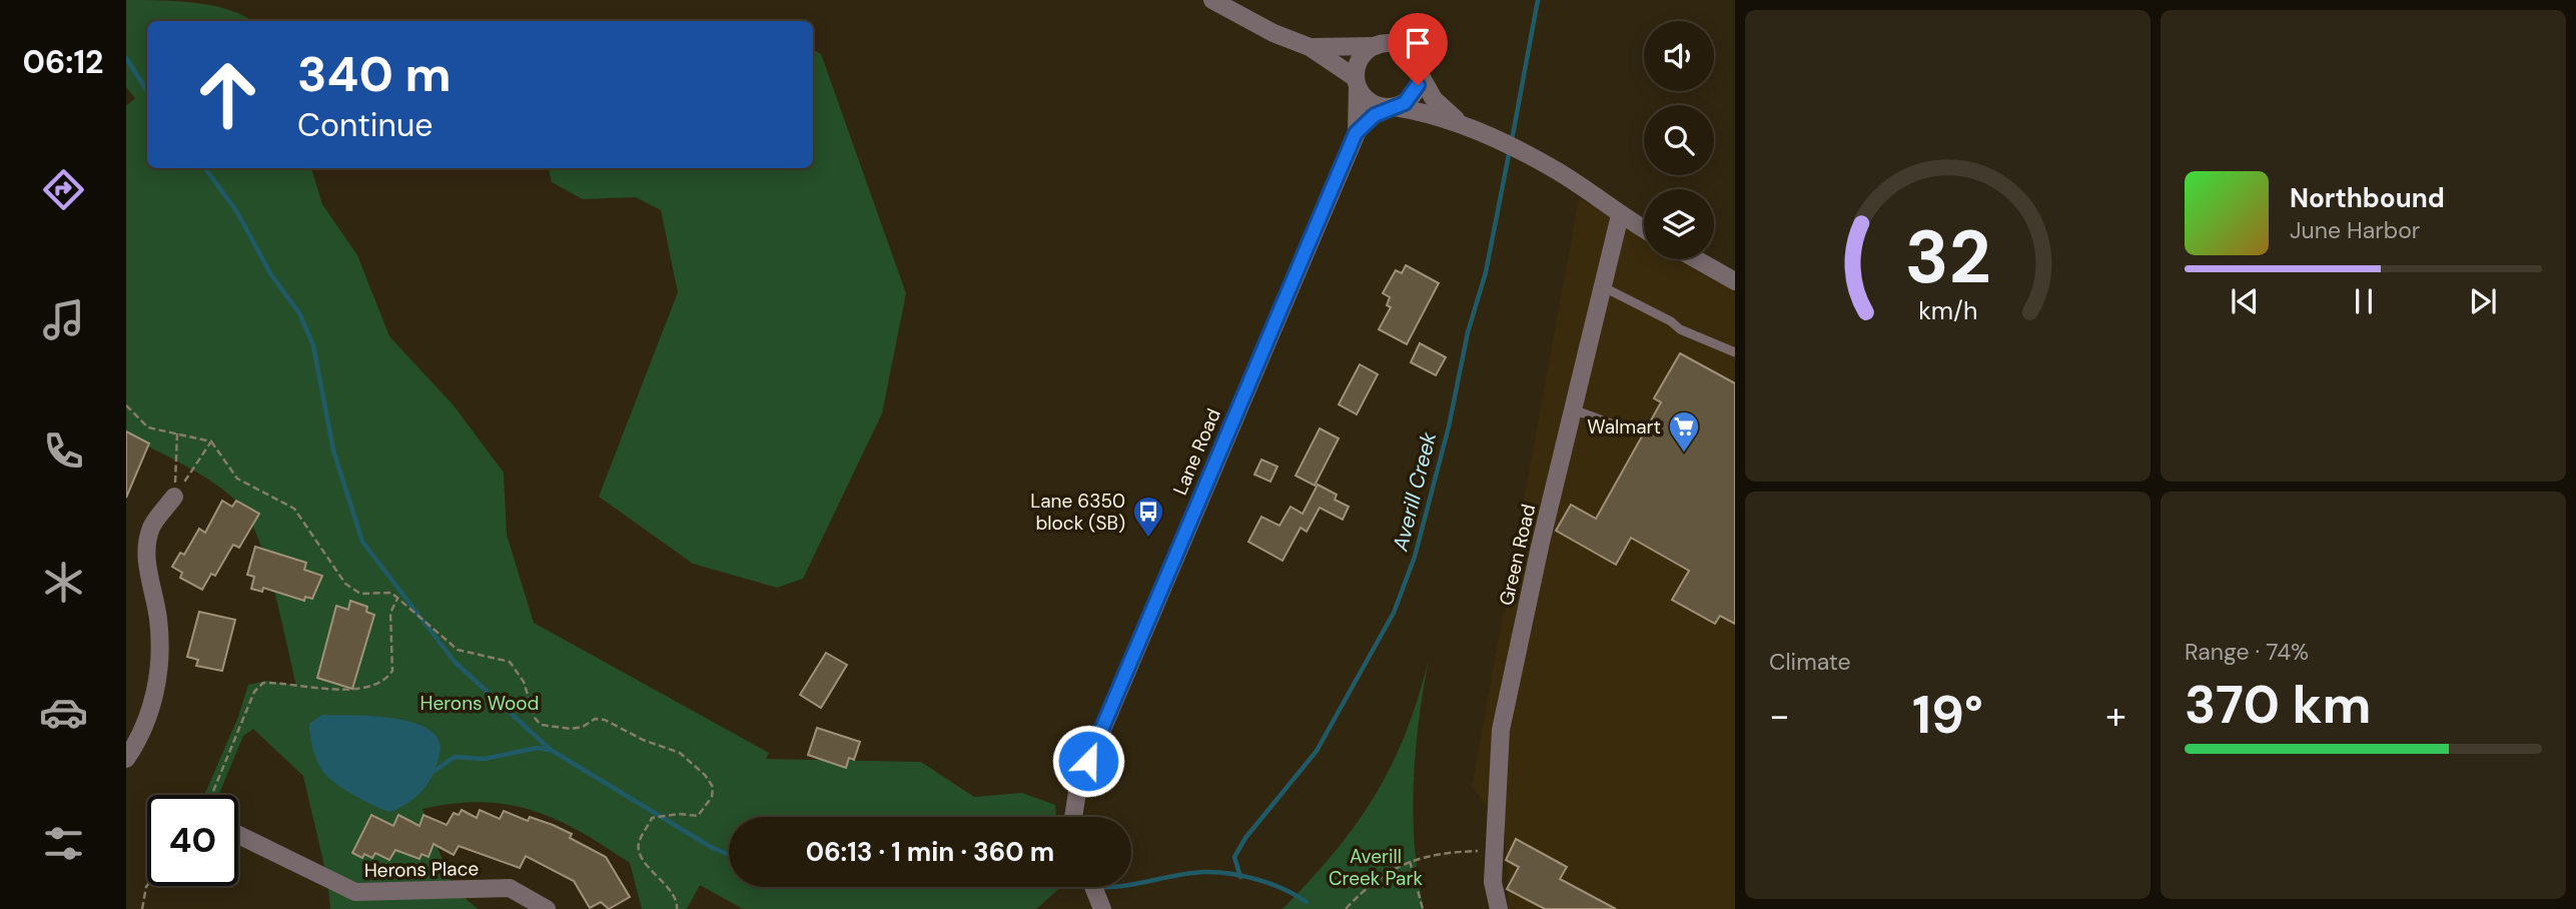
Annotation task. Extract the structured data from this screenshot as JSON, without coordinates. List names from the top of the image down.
{
  "streets": {
    "street": ["Lane Road", "Green Road", "Herons Place"]
  },
  "water": ["Averill Creek"],
  "parks": ["Herons Wood", "Averill Creek Park"],
  "places": {
    "supermarket": ["Walmart"],
    "bus stop": ["Lane 6350 block (SB)"]
  },
  "page": {
    "tabs": "06:12",
    "turn": ["340 m", "Continue"],
    "song": ["Northbound", "June Harbor"],
    "tile": [
      "Climate",
      ["Range · 74%", "370 km"]
    ],
    "heat": ["−", "19°", "+"],
    "limit": "40",
    "trip": "06:13 · 1 min · 360 m",
    "gauge": ["32", "km/h"]
  }
}
